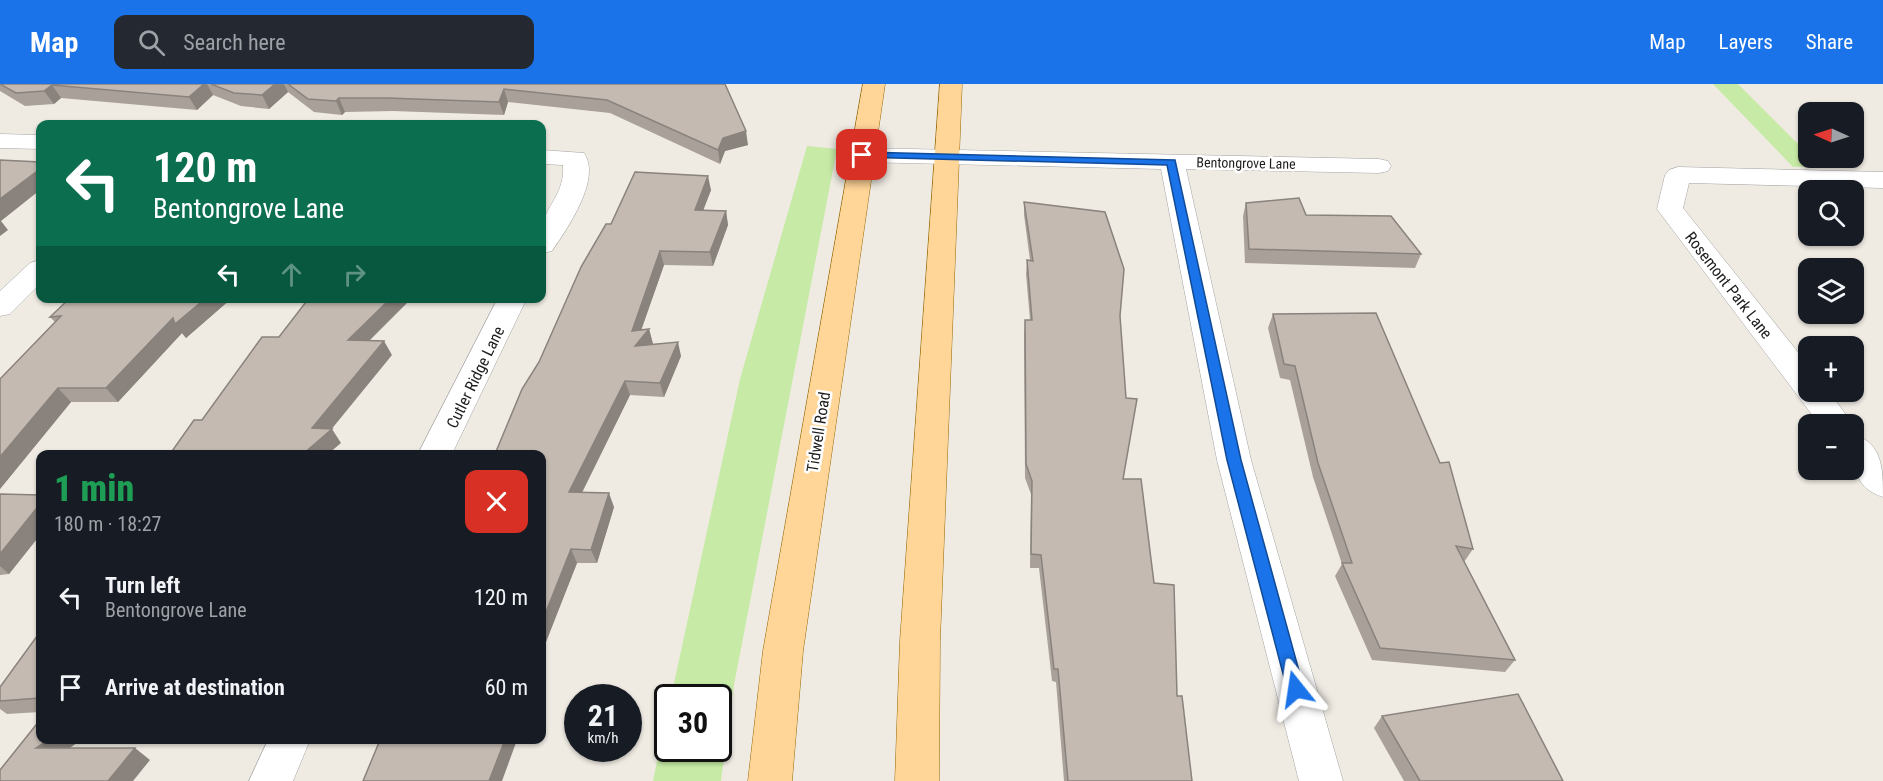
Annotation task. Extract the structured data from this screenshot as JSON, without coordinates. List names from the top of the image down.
{
  "streets": {
    "main road": ["Tidwell Road"],
    "street": ["Bentongrove Lane", "Rosemont Park Lane", "Cutler Ridge Lane"]
  },
  "crossings": [
    ["Bentongrove Lane", "Tidwell Road"]
  ],
  "north": "left",
  "page": {
    "header": "Map",
    "search": "Search here",
    "nav": ["Map", "Layers", "Share"],
    "map_buttons": ["+", "−"],
    "turn": ["120 m", "Bentongrove Lane"],
    "heading": ["1 min", "180 m · 18:27"],
    "list": [
      {
        "name": "Turn left",
        "note": "Bentongrove Lane",
        "value": "120 m"
      },
      {
        "name": "Arrive at destination",
        "value": "60 m"
      }
    ],
    "speed": "21 km/h",
    "limit": "30"
  }
}
